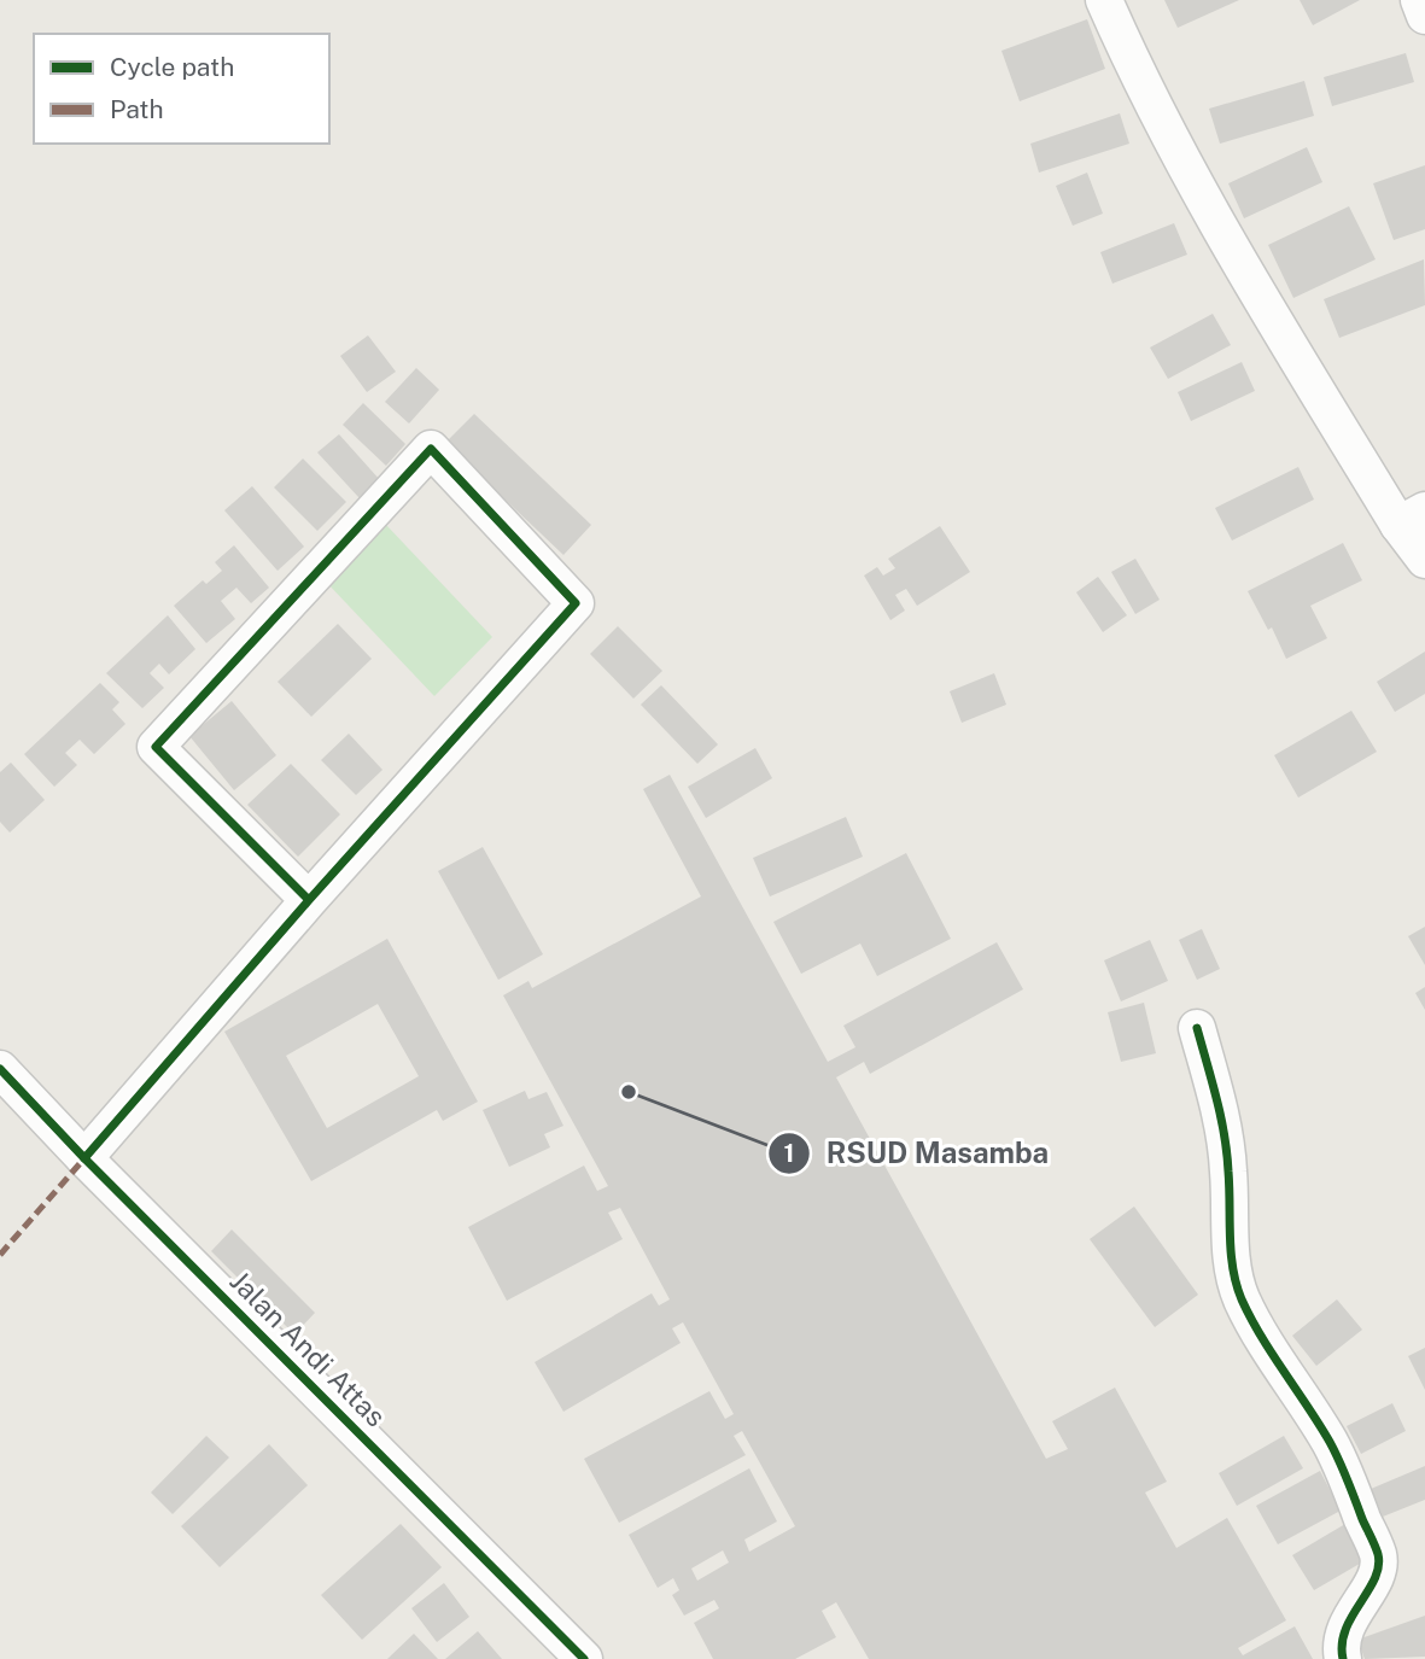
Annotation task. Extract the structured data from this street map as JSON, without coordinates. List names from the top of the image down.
{
  "streets": {
    "street": ["Jalan Andi Attas"]
  },
  "places": ["RSUD Masamba"],
  "legend": ["Cycle path", "Path"]
}
